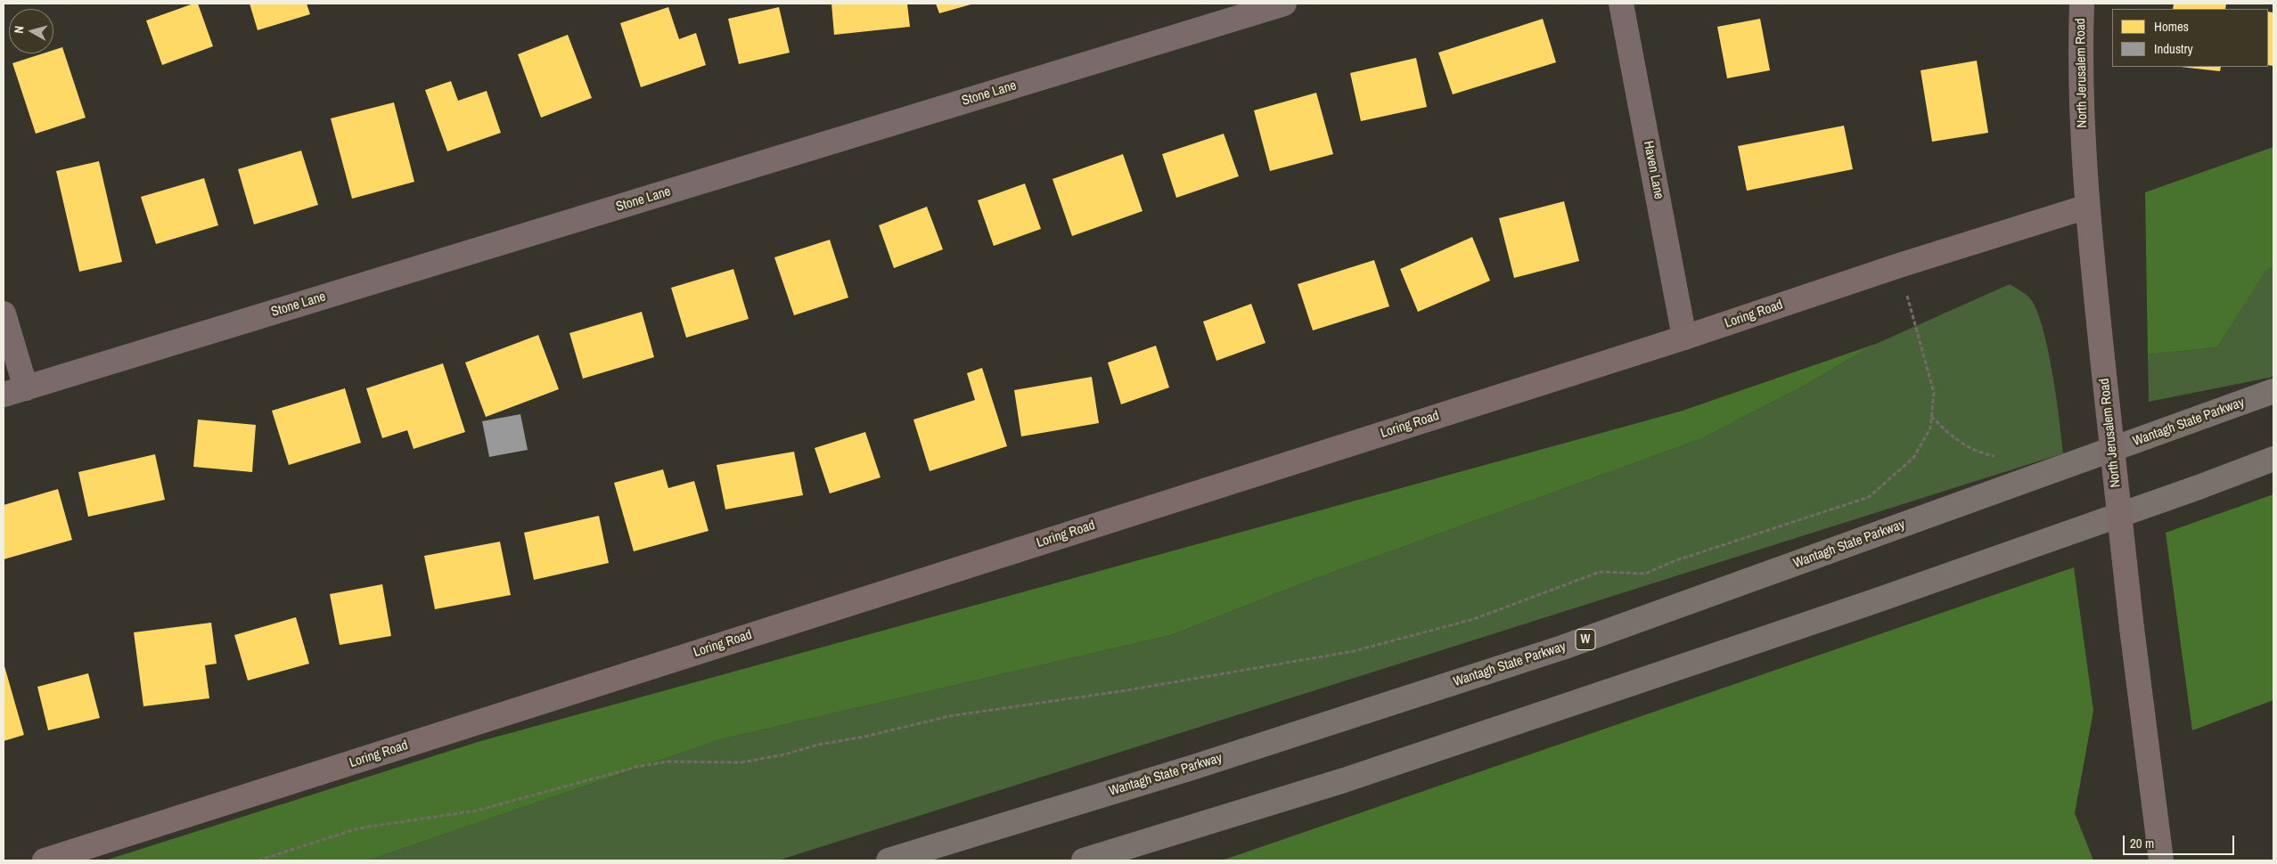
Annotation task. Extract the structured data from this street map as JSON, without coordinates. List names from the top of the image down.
{
  "streets": {
    "highway": ["Wantagh State Parkway", "W"],
    "street": [
      "North Jerusalem Road",
      "Stone Lane",
      "Haven Lane",
      "Loring Road"
    ]
  },
  "crossings": [
    ["North Jerusalem Road", "Loring Road"],
    ["Haven Lane", "Loring Road"]
  ],
  "legend": ["Homes", "Industry"],
  "scale_bar": "20 m",
  "north": "left"
}
